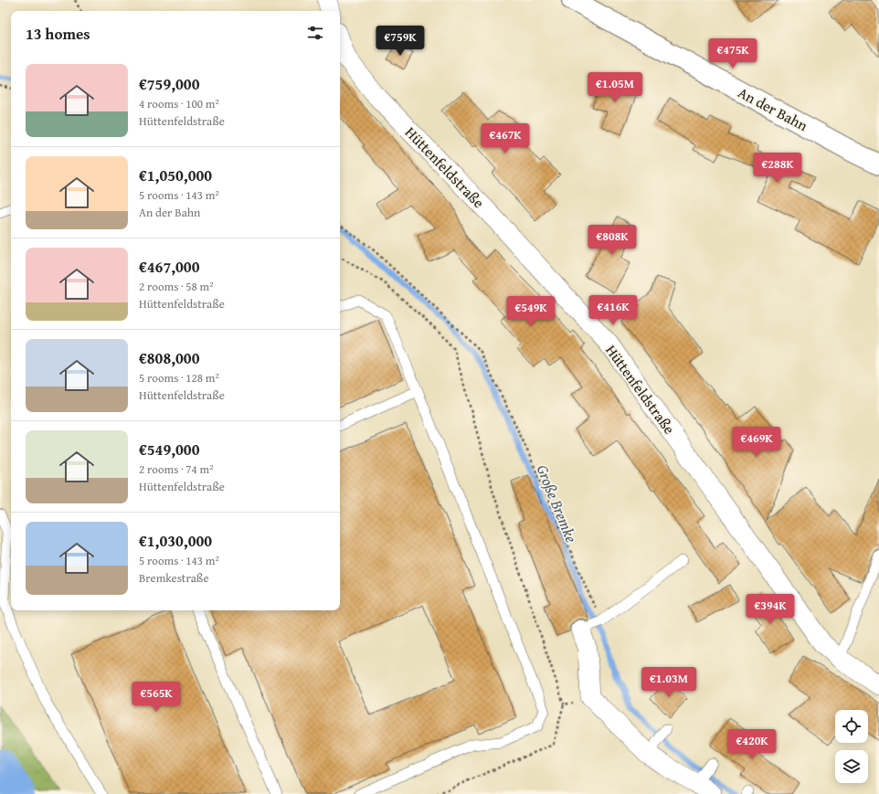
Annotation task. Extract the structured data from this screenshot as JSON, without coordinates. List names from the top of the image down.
{
  "streets": {
    "street": ["An der Bahn", "Hüttenfeldstraße"]
  },
  "water": ["Große Bremke"],
  "page": {
    "heading": "13 homes",
    "price": [
      "€759K",
      "€475K",
      "€1.05M",
      "€467K",
      "€288K",
      "€808K",
      "€416K",
      "€549K",
      "€469K",
      "€394K",
      "€1.03M",
      "€565K",
      "€420K"
    ],
    "list": [
      {
        "name": "€759,000",
        "note": "4 rooms · 100 m² · Hüttenfeldstraße"
      },
      {
        "name": "€1,050,000",
        "note": "5 rooms · 143 m² · An der Bahn"
      },
      {
        "name": "€467,000",
        "note": "2 rooms · 58 m² · Hüttenfeldstraße"
      },
      {
        "name": "€808,000",
        "note": "5 rooms · 128 m² · Hüttenfeldstraße"
      },
      {
        "name": "€549,000",
        "note": "2 rooms · 74 m² · Hüttenfeldstraße"
      },
      {
        "name": "€1,030,000",
        "note": "5 rooms · 143 m² · Bremkestraße"
      }
    ]
  }
}
